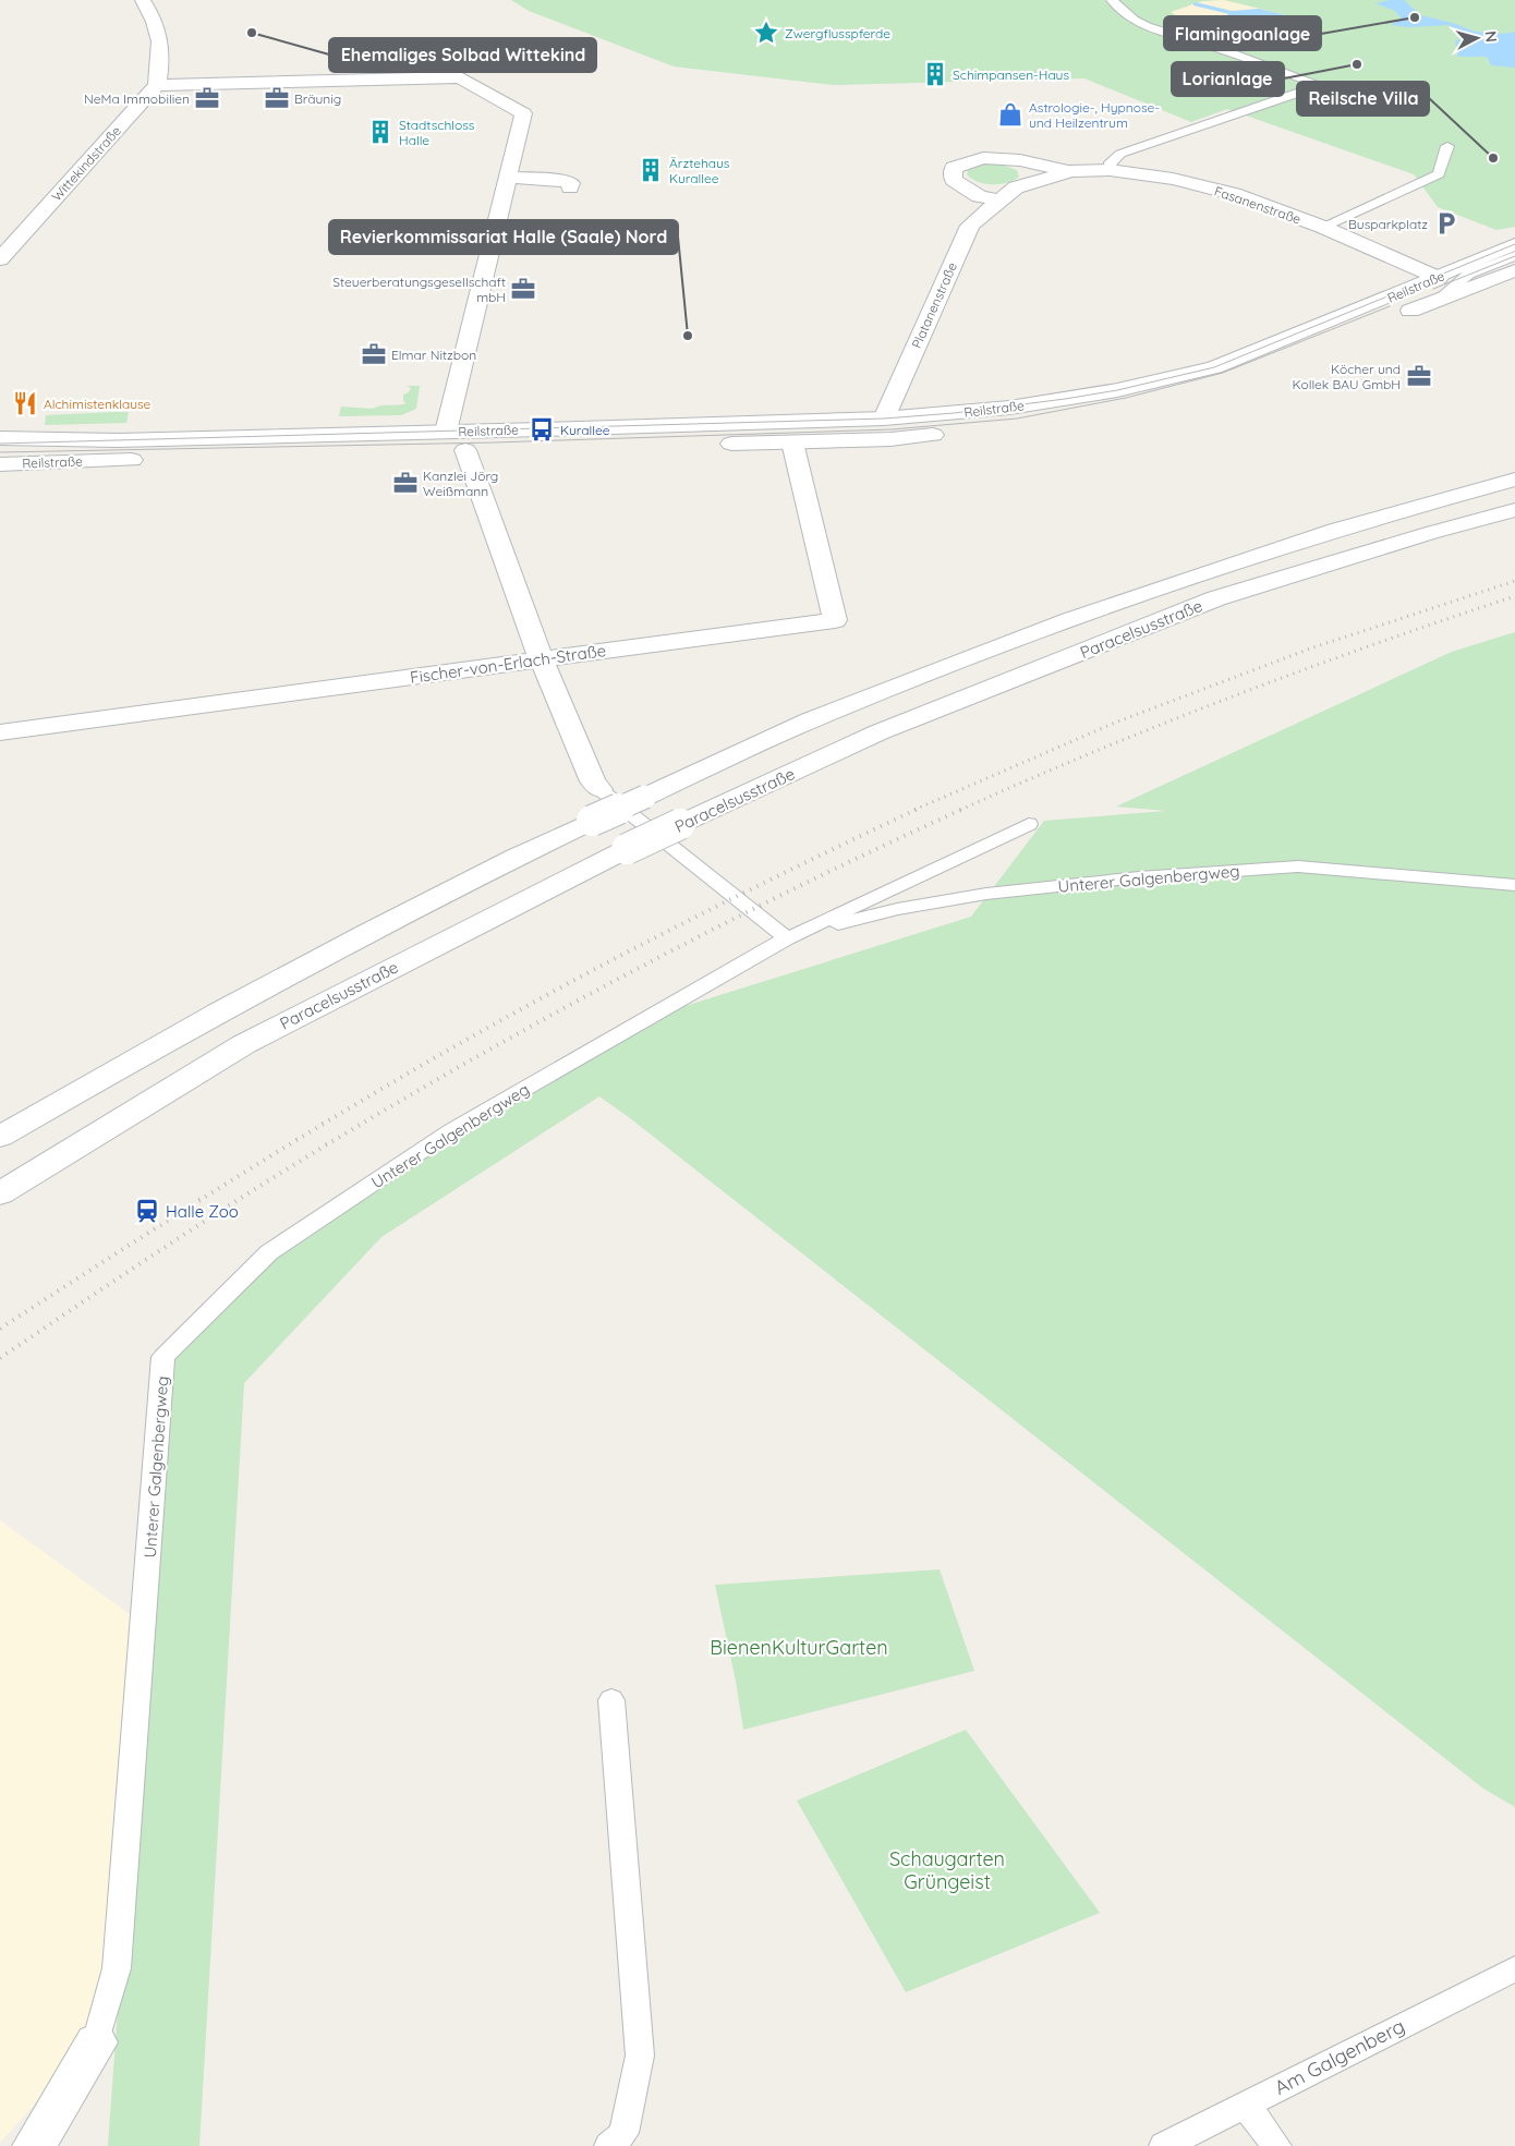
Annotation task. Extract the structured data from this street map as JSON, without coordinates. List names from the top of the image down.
{
  "streets": {
    "street": [
      "Wittekindstraße",
      "Fasanenstraße",
      "Reilstraße",
      "Platanenstraße",
      "Paracelsusstraße",
      "Fischer-von-Erlach-Straße",
      "Unterer Galgenbergweg"
    ],
    "lane": ["Am Galgenberg"]
  },
  "crossings": [
    ["Fasanenstraße", "Reilstraße"],
    ["Fasanenstraße", "Platanenstraße"],
    ["Reilstraße", "Platanenstraße"],
    ["Reilstraße", "Fischer-von-Erlach-Straße"]
  ],
  "parks": ["BienenKulturGarten", "Schaugarten Grüngeist"],
  "places": {
    "other": [
      "Flamingoanlage",
      "Ehemaliges Solbad Wittekind",
      "Lorianlage",
      "Reilsche Villa",
      "Revierkommissariat Halle (Saale) Nord"
    ],
    "place": ["Zwergflusspferde"],
    "building": ["Schimpansen-Haus", "Stadtschloss Halle", "Ärztehaus Kurallee"],
    "office": [
      "NeMa Immobilien",
      "Bräunig",
      "Steuerberatungsgesellschaft mbH",
      "Elmar Nitzbon",
      "Köcher und Kollek BAU GmbH",
      "Kanzlei Jörg Weißmann"
    ],
    "shop": ["Astrologie-, Hypnose- und Heilzentrum"],
    "parking": ["Busparkplatz"],
    "restaurant": ["Alchimistenklause"],
    "bus stop": ["Kurallee"],
    "station": ["Halle Zoo"]
  },
  "north": "right"
}
